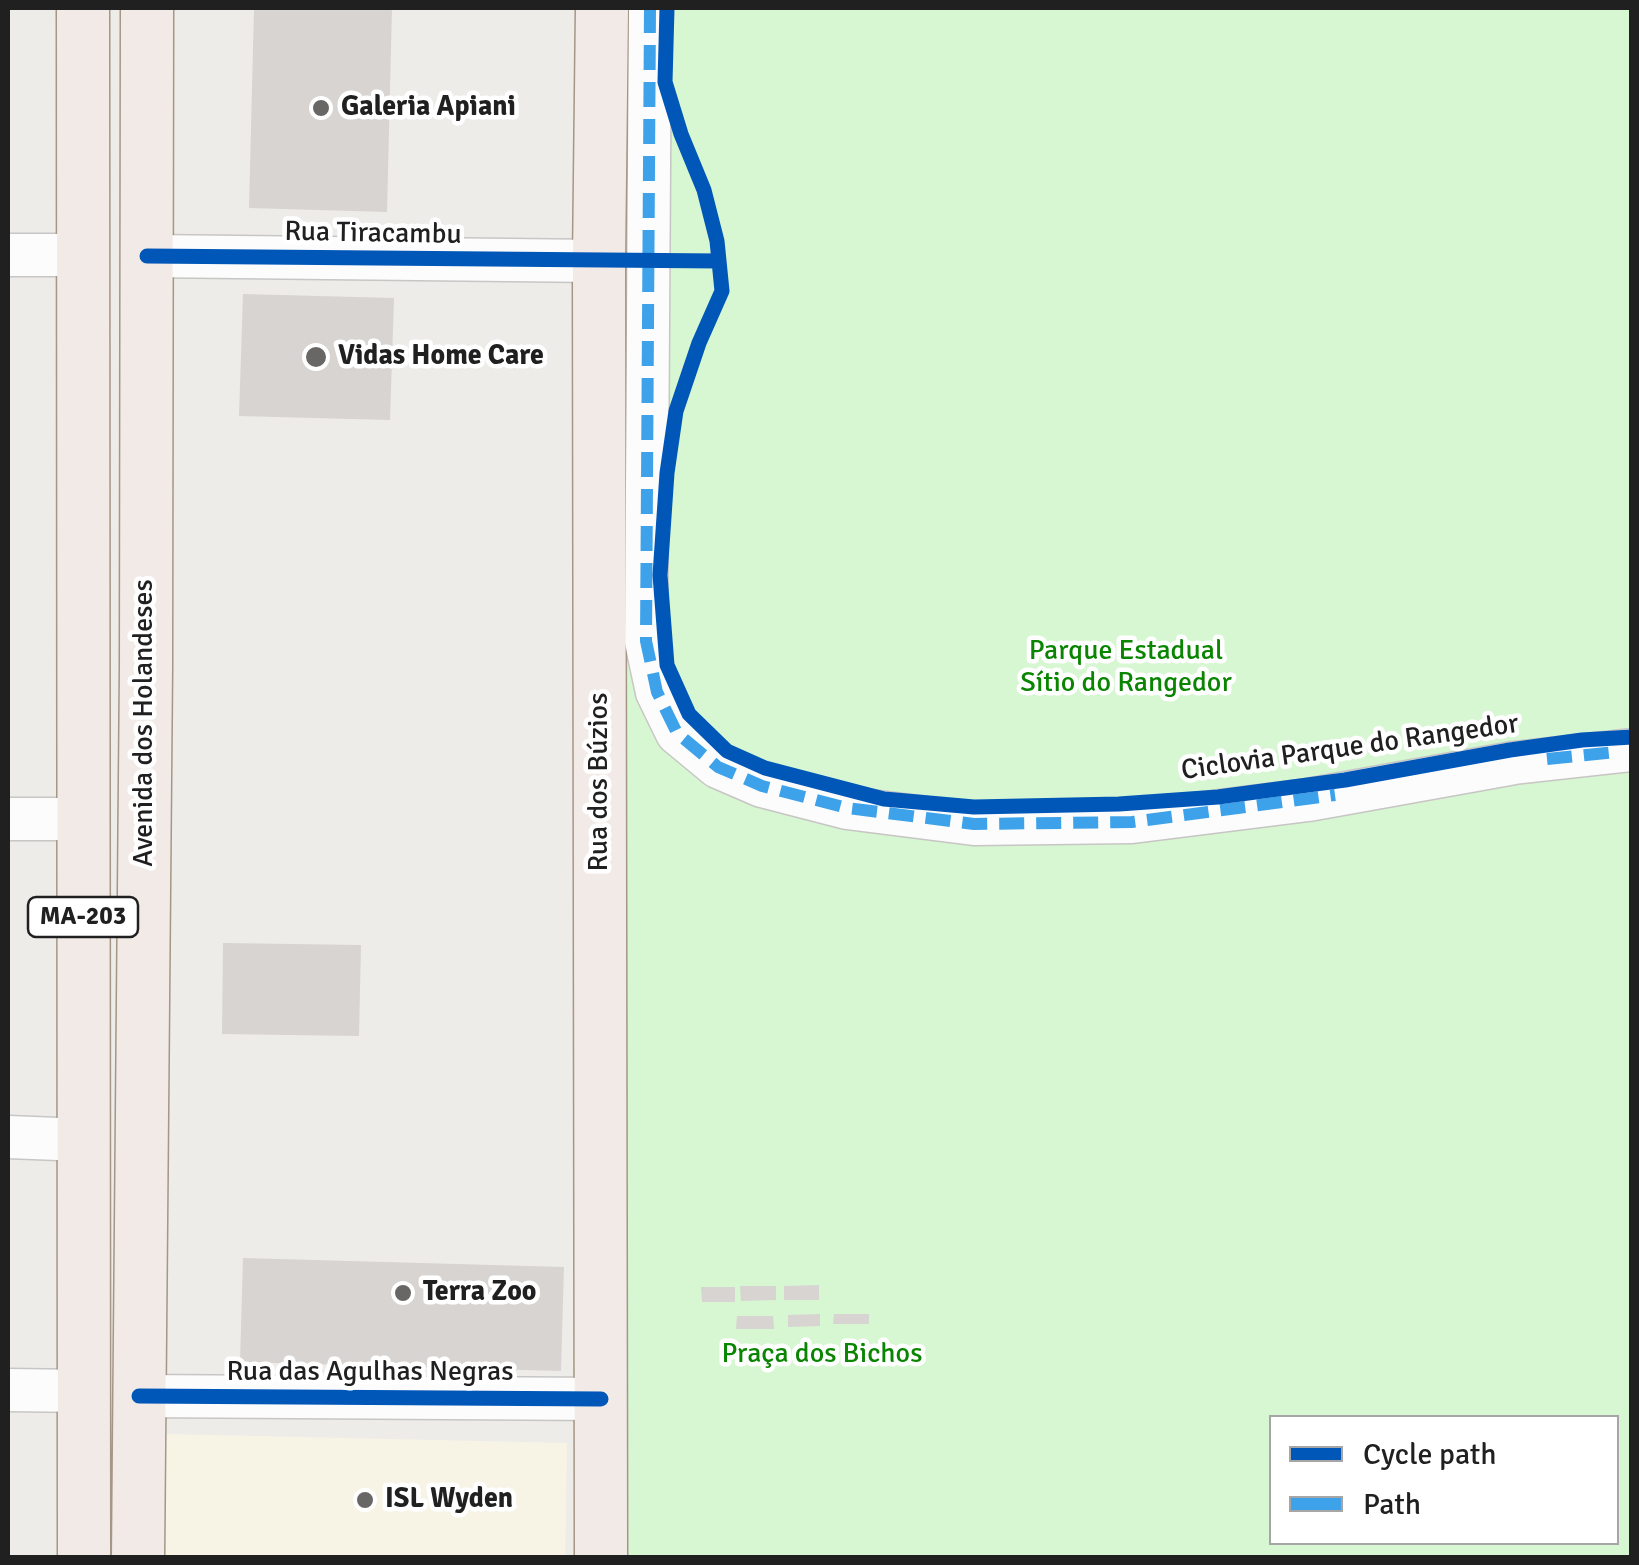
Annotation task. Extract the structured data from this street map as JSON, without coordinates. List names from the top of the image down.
{
  "streets": {
    "main road": ["Avenida dos Holandeses", "Rua dos Búzios", "MA-203"],
    "street": ["Rua Tiracambu", "Rua das Agulhas Negras"],
    "cycle path": ["Ciclovia Parque do Rangedor"]
  },
  "crossings": [
    ["Rua Tiracambu", "Avenida dos Holandeses"],
    ["Rua Tiracambu", "Rua dos Búzios"],
    ["Avenida dos Holandeses", "Rua das Agulhas Negras"],
    ["Rua dos Búzios", "Rua das Agulhas Negras"]
  ],
  "parks": ["Parque Estadual Sítio do Rangedor", "Praça dos Bichos"],
  "places": [
    "Galeria Apiani",
    "Vidas Home Care",
    "Terra Zoo",
    "ISL Wyden"
  ],
  "legend": ["Cycle path", "Path"]
}
